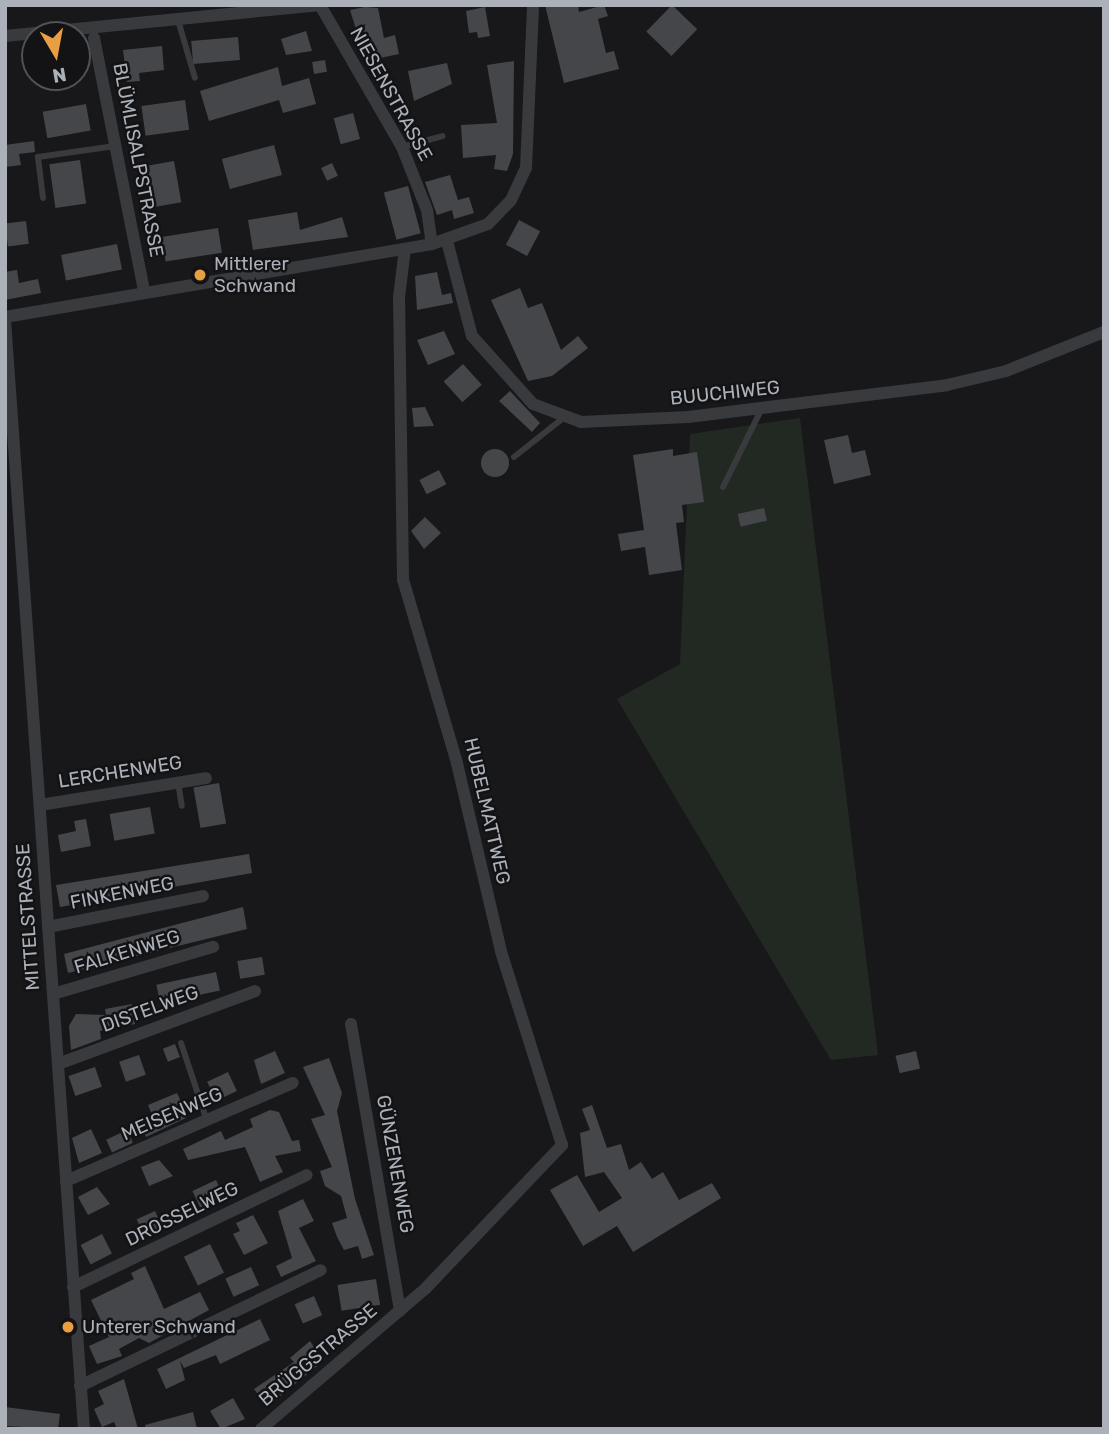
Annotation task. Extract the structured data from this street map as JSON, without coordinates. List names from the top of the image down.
{
  "streets": {
    "street": [
      "NIESENSTRASSE",
      "BLÜMLISALPSTRASSE",
      "BUUCHIWEG",
      "LERCHENWEG",
      "HUBELMATTWEG",
      "FINKENWEG",
      "MITTELSTRASSE",
      "FALKENWEG",
      "DISTELWEG",
      "MEISENWEG",
      "GÜNZENENWEG",
      "DROSSELWEG",
      "BRÜGGSTRASSE"
    ]
  },
  "crossings": [
    ["LERCHENWEG", "MITTELSTRASSE"],
    ["HUBELMATTWEG", "GÜNZENENWEG"],
    ["HUBELMATTWEG", "BRÜGGSTRASSE"],
    ["FINKENWEG", "MITTELSTRASSE"],
    ["MITTELSTRASSE", "FALKENWEG"],
    ["MITTELSTRASSE", "DISTELWEG"],
    ["MITTELSTRASSE", "MEISENWEG"],
    ["MITTELSTRASSE", "DROSSELWEG"],
    ["GÜNZENENWEG", "BRÜGGSTRASSE"]
  ],
  "places": ["Mittlerer Schwand", "Unterer Schwand"],
  "north": "bottom"
}
